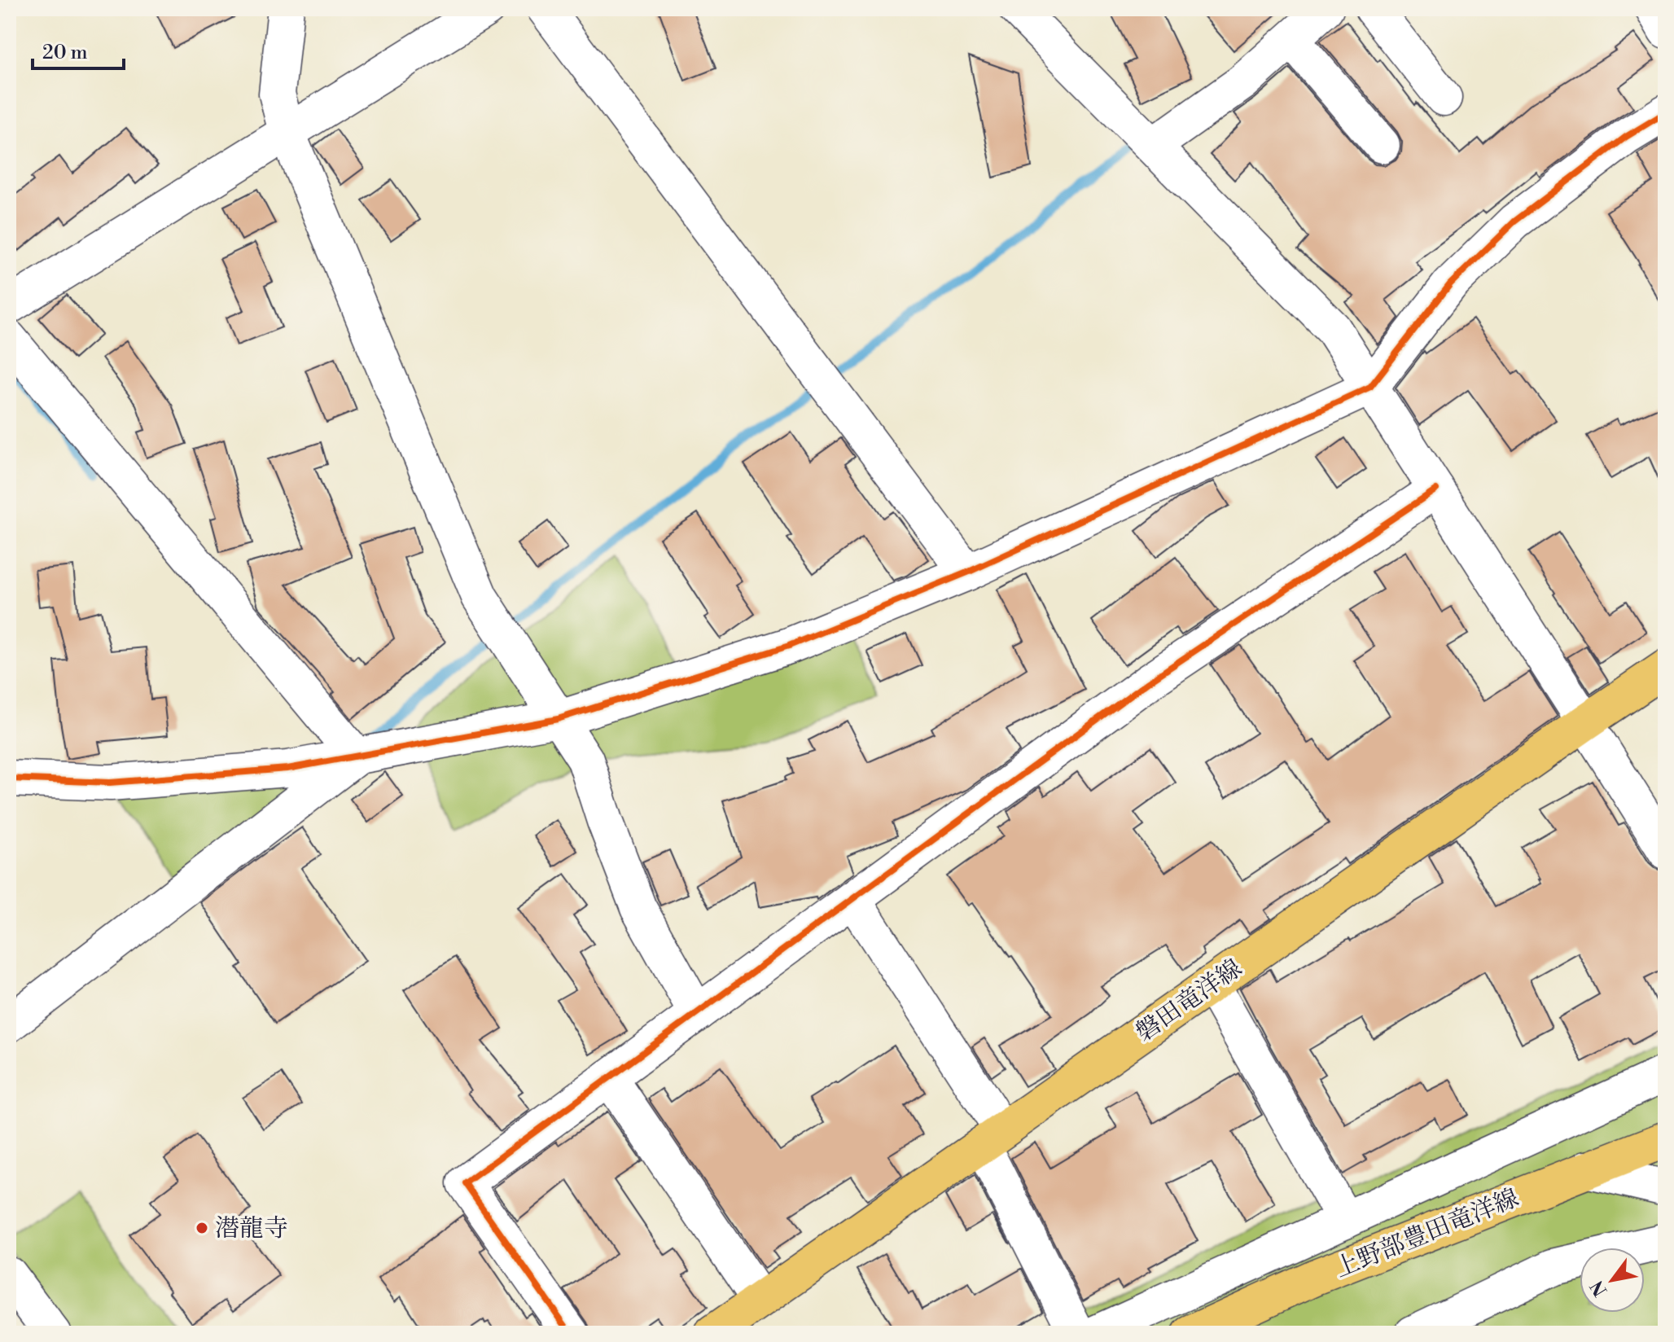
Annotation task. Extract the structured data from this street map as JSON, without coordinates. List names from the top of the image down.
{
  "streets": {
    "main road": ["磐田竜洋線", "上野部豊田竜洋線"]
  },
  "places": ["潜龍寺"],
  "scale_bar": "20 m",
  "north": "bottom left"
}
